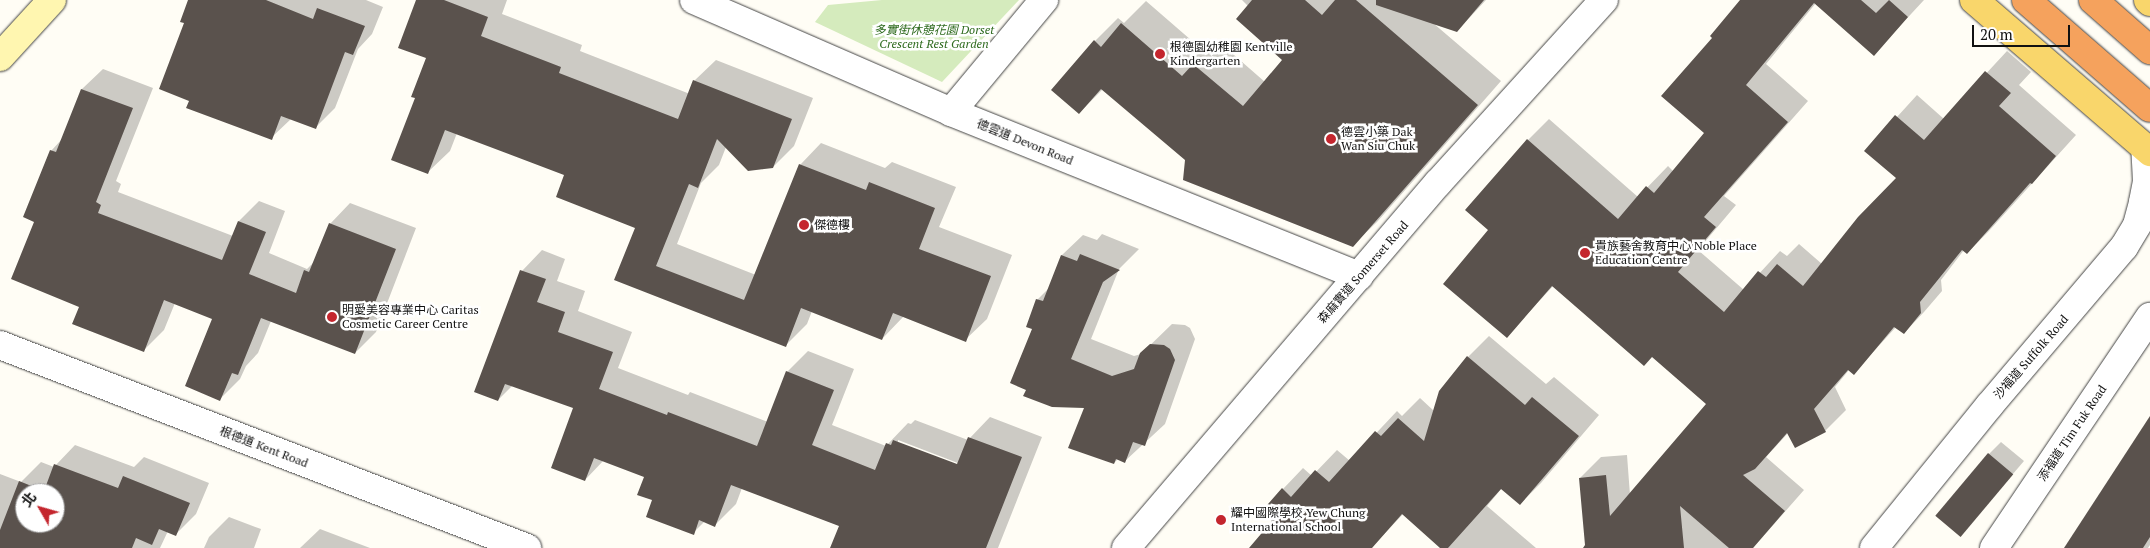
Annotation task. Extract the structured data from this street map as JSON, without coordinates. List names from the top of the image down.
{
  "streets": {
    "street": [
      "德雲道 Devon Road",
      "森麻實道 Somerset Road",
      "沙福道 Suffolk Road",
      "添福道 Tim Fuk Road",
      "根德道 Kent Road"
    ]
  },
  "crossings": [
    ["德雲道 Devon Road", "森麻實道 Somerset Road"]
  ],
  "parks": ["多實街休憩花園 Dorset Crescent Rest Garden"],
  "places": [
    "根德園幼稚園 Kentville Kindergarten",
    "德雲小築 Dak Wan Siu Chuk",
    "傑德樓",
    "貴族藝舍教育中心 Noble Place Education Centre",
    "明愛美容專業中心 Caritas Cosmetic Career Centre",
    "耀中國際學校 Yew Chung International School"
  ],
  "scale_bar": "20 m",
  "north": "top left"
}
